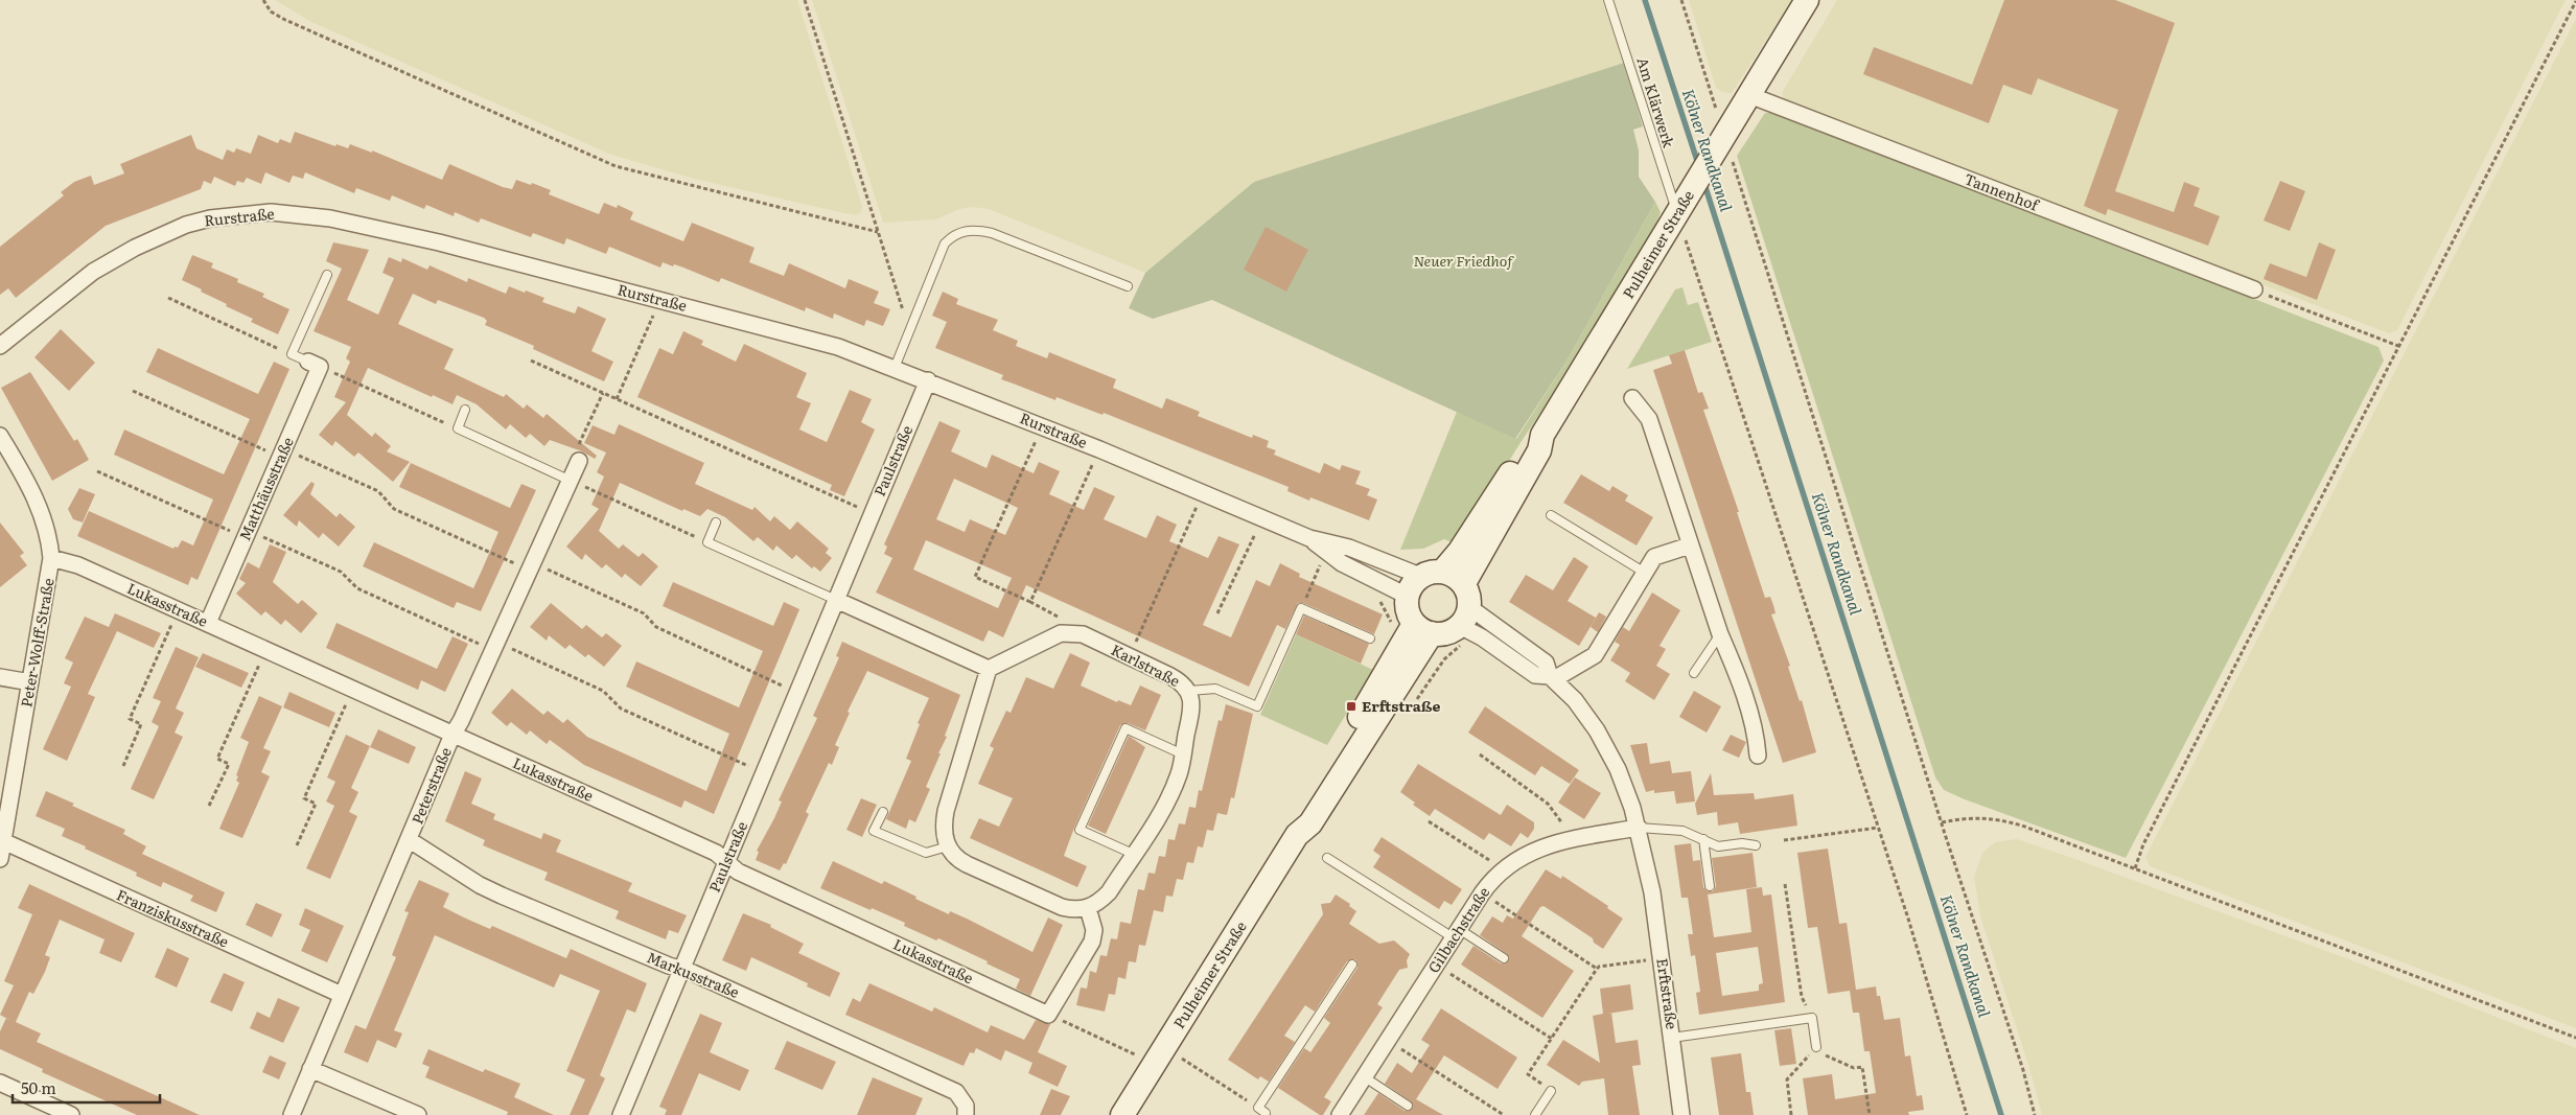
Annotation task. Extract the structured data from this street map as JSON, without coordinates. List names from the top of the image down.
{
  "streets": {
    "main road": ["Pulheimer Straße"],
    "street": [
      "Tannenhof",
      "Rurstraße",
      "Paulstraße",
      "Matthäusstraße",
      "Lukasstraße",
      "Peter-Wolff-Straße",
      "Karlstraße",
      "Peterstraße",
      "Franziskusstraße",
      "Gilbachstraße",
      "Markusstraße",
      "Erftstraße"
    ],
    "lane": ["Am Klärwerk"]
  },
  "crossings": [
    ["Am Klärwerk", "Pulheimer Straße"],
    ["Tannenhof", "Pulheimer Straße"],
    ["Rurstraße", "Pulheimer Straße"],
    ["Rurstraße", "Paulstraße"],
    ["Rurstraße", "Erftstraße"],
    ["Pulheimer Straße", "Erftstraße"],
    ["Paulstraße", "Lukasstraße"],
    ["Paulstraße", "Markusstraße"],
    ["Matthäusstraße", "Lukasstraße"],
    ["Lukasstraße", "Peter-Wolff-Straße"],
    ["Lukasstraße", "Peterstraße"],
    ["Peter-Wolff-Straße", "Franziskusstraße"],
    ["Peterstraße", "Franziskusstraße"],
    ["Peterstraße", "Markusstraße"],
    ["Gilbachstraße", "Erftstraße"]
  ],
  "water": ["Kölner Randkanal"],
  "parks": ["Neuer Friedhof"],
  "places": {
    "transit": ["Erftstraße"]
  },
  "scale_bar": "50 m"
}
